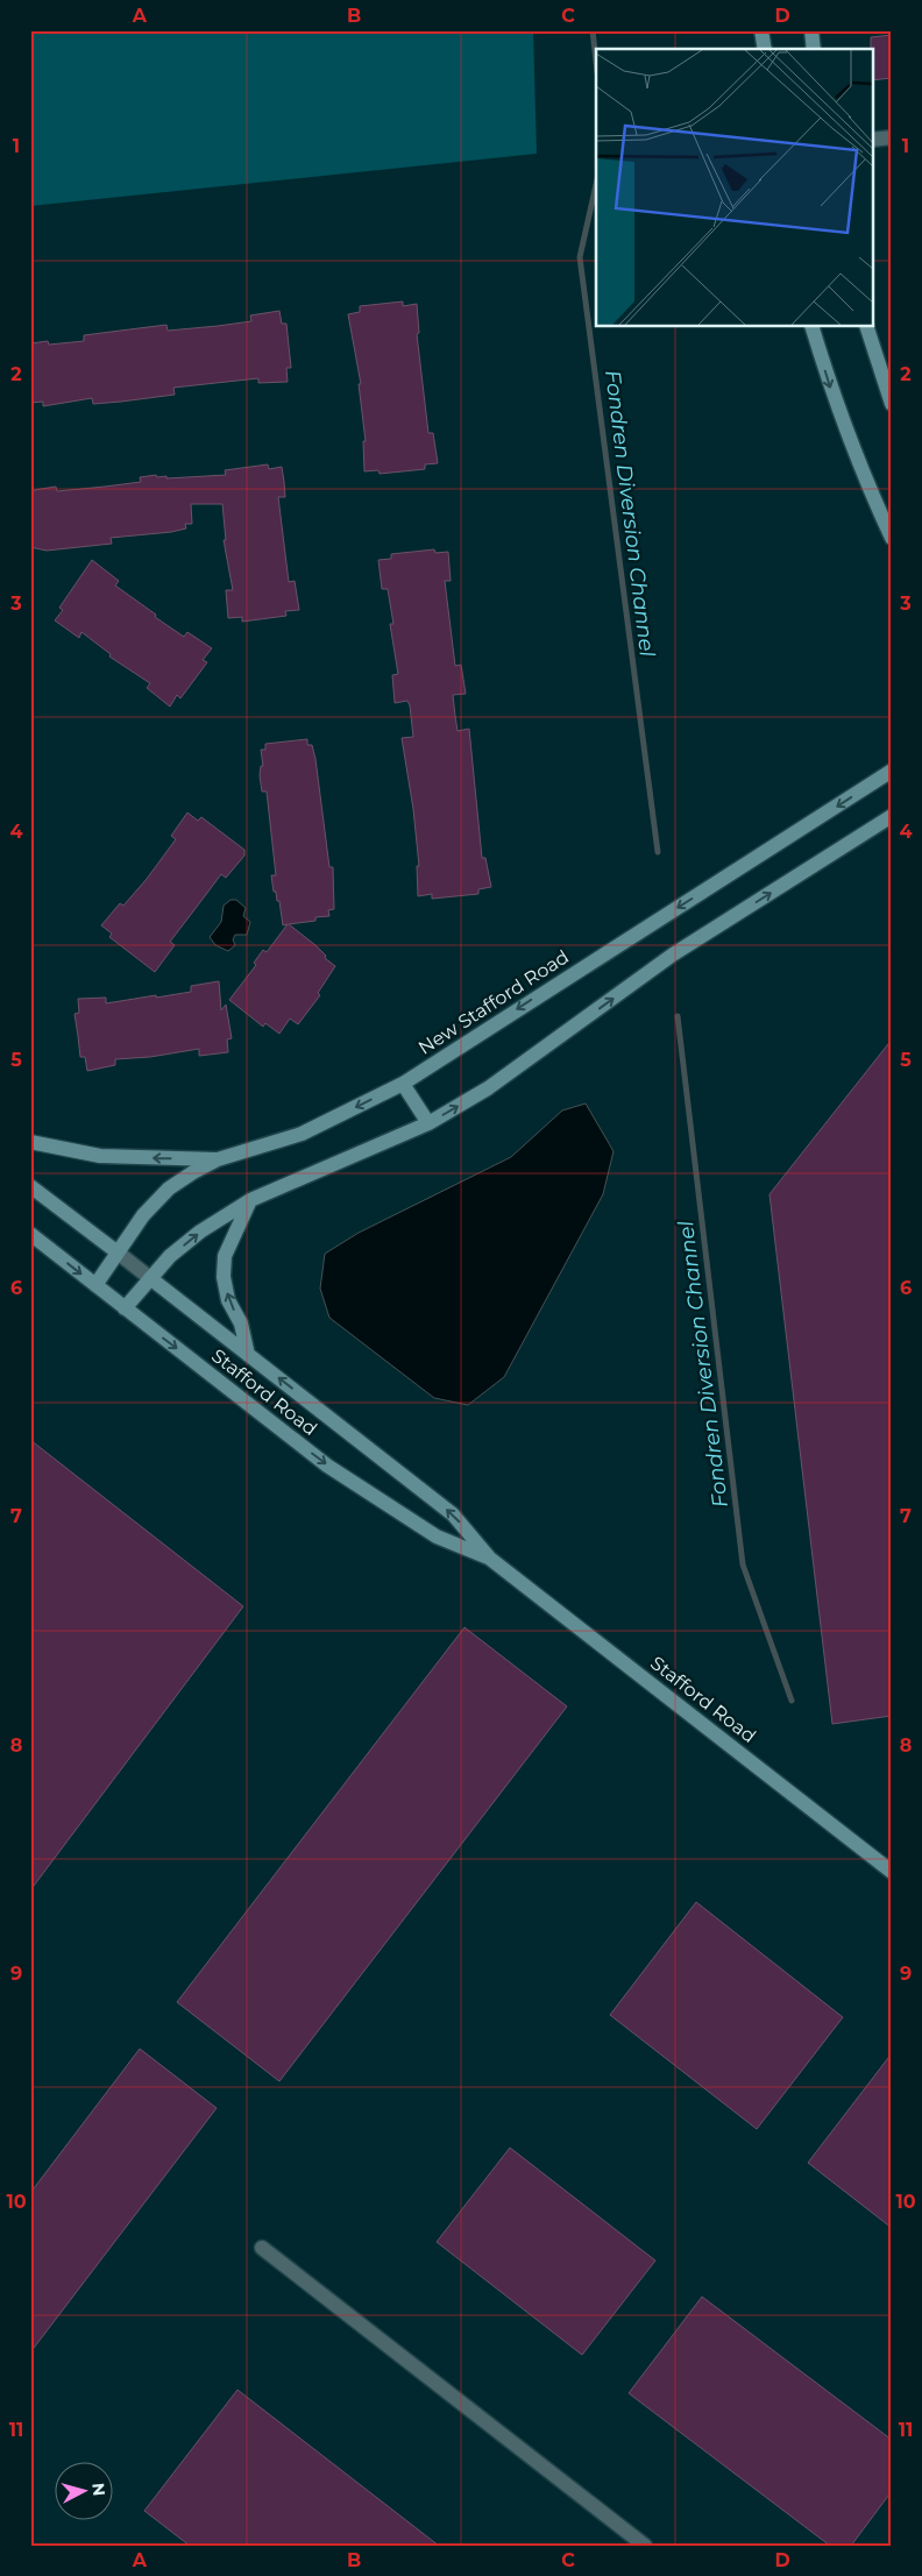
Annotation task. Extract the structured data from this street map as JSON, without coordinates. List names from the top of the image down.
{
  "streets": {
    "main road": ["New Stafford Road", "Stafford Road"]
  },
  "crossings": [
    ["New Stafford Road", "Stafford Road"]
  ],
  "water": ["Fondren Diversion Channel"],
  "north": "right",
  "grid": {
    "columns": [
      "A",
      "B",
      "C",
      "D"
    ],
    "rows": [
      "1",
      "2",
      "3",
      "4",
      "5",
      "6",
      "7",
      "8",
      "9",
      "10",
      "11"
    ]
  }
}
